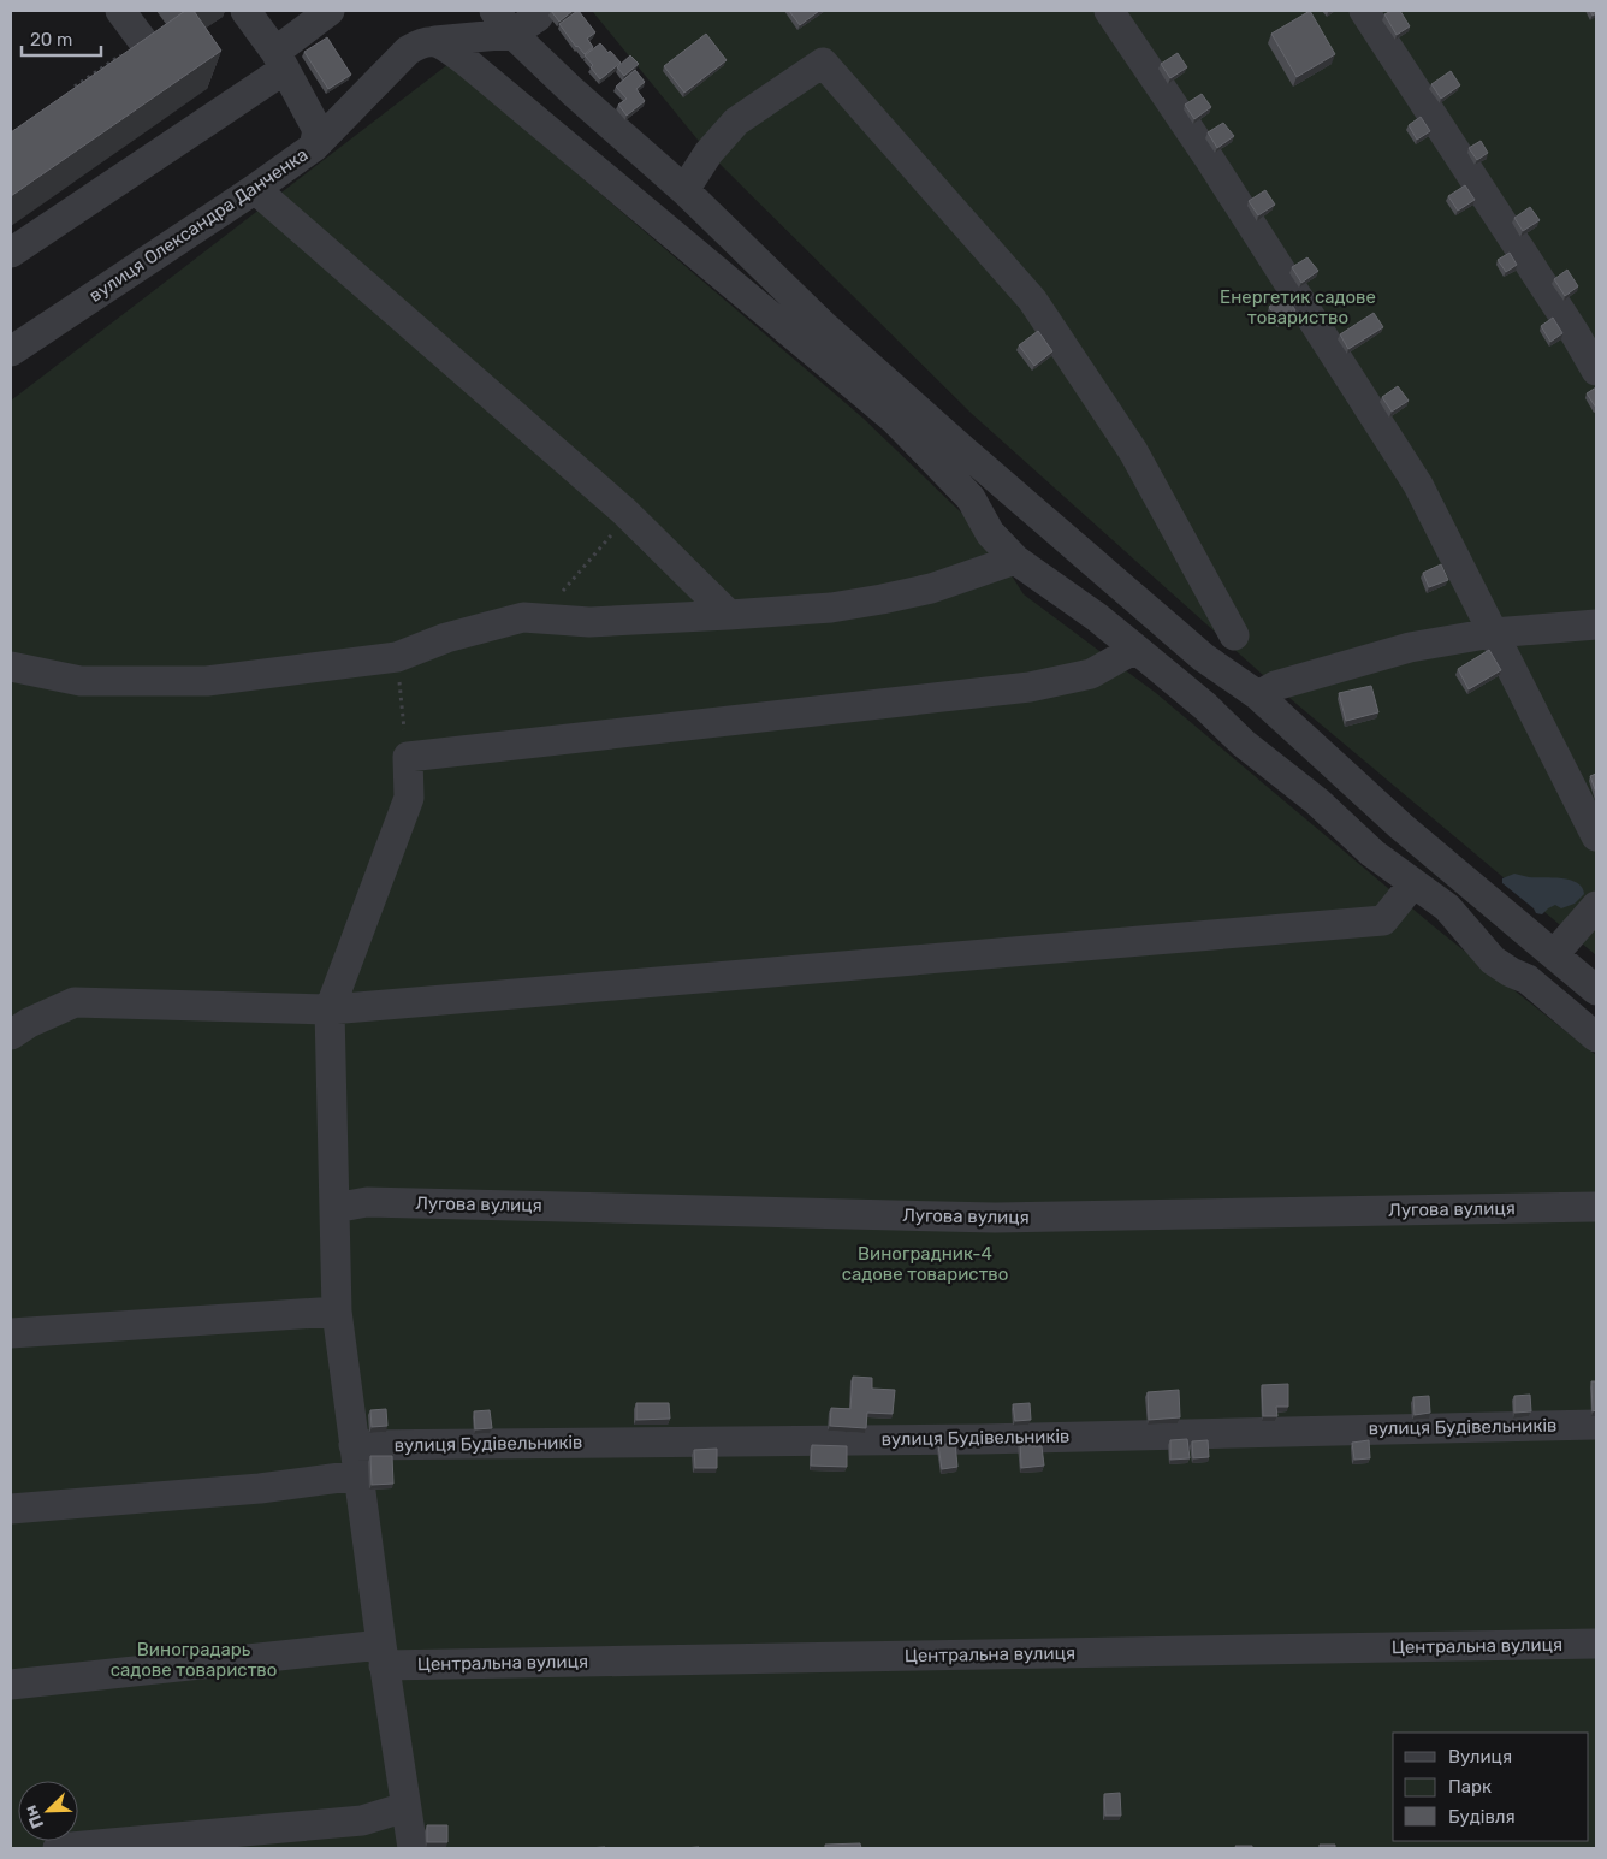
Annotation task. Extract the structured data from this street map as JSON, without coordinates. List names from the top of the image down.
{
  "streets": {
    "street": [
      "вулиця Олександра Данченка",
      "Лугова вулиця",
      "вулиця Будівельників",
      "Центральна вулиця"
    ]
  },
  "parks": ["Енергетик садове товариство", "Виноградник-4 садове товариство", "Виноградарь садове товариство"],
  "legend": ["Вулиця", "Парк", "Будівля"],
  "scale_bar": "20 m",
  "north": "bottom left"
}
